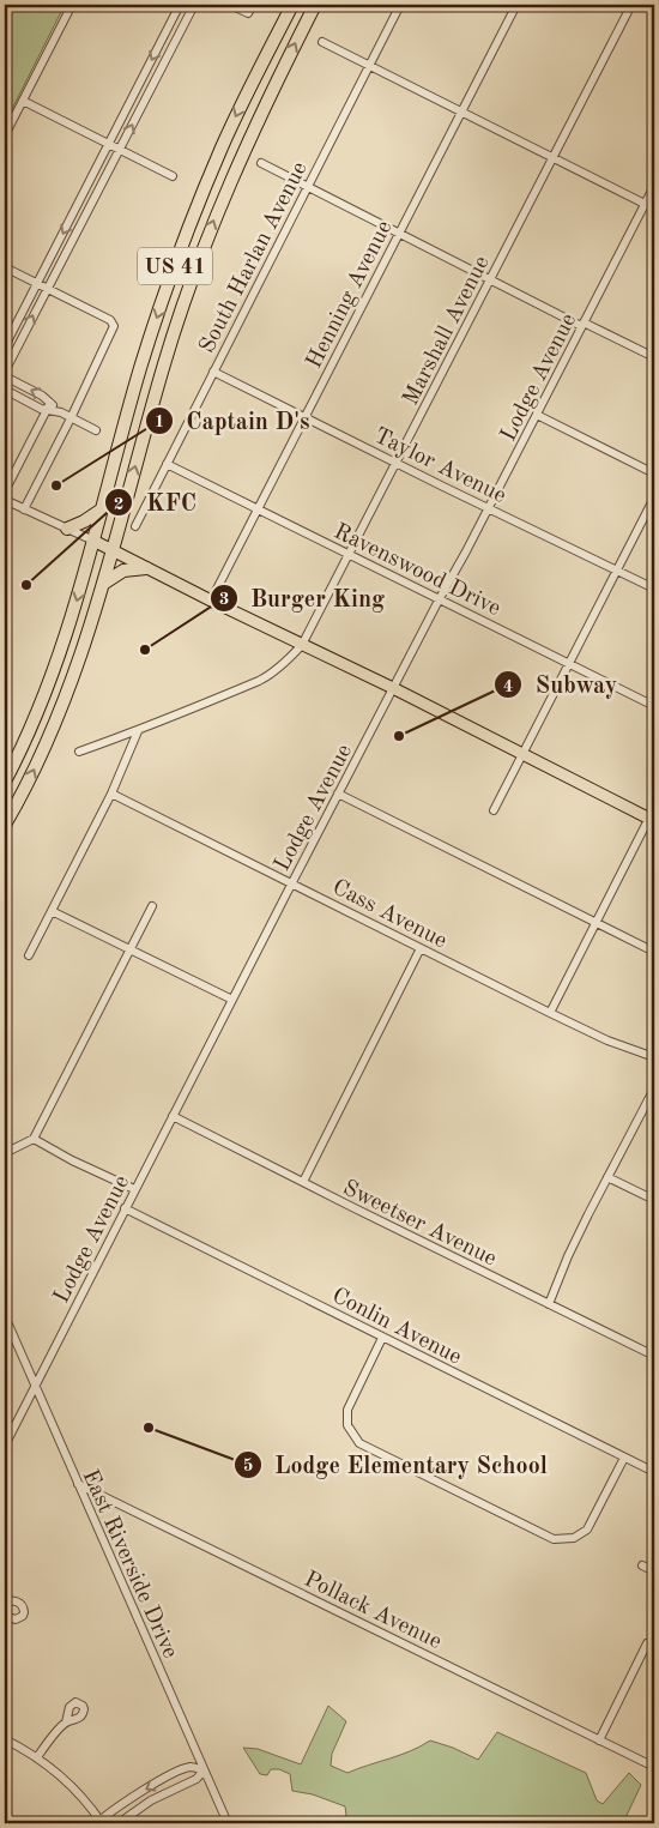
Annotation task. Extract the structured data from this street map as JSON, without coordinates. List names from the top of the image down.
{
  "streets": {
    "highway": ["US 41"],
    "street": [
      "South Harlan Avenue",
      "Henning Avenue",
      "Marshall Avenue",
      "Lodge Avenue",
      "Taylor Avenue",
      "Ravenswood Drive",
      "Cass Avenue",
      "Sweetser Avenue",
      "Conlin Avenue",
      "East Riverside Drive",
      "Pollack Avenue"
    ]
  },
  "crossings": [
    ["South Harlan Avenue", "Taylor Avenue"],
    ["South Harlan Avenue", "Ravenswood Drive"],
    ["Henning Avenue", "Taylor Avenue"],
    ["Henning Avenue", "Ravenswood Drive"],
    ["Marshall Avenue", "Taylor Avenue"],
    ["Marshall Avenue", "Ravenswood Drive"],
    ["Lodge Avenue", "Taylor Avenue"],
    ["Lodge Avenue", "Ravenswood Drive"],
    ["Lodge Avenue", "Cass Avenue"],
    ["Lodge Avenue", "Sweetser Avenue"],
    ["Lodge Avenue", "Conlin Avenue"],
    ["Lodge Avenue", "East Riverside Drive"],
    ["East Riverside Drive", "Pollack Avenue"]
  ],
  "places": [
    "Captain D's",
    "KFC",
    "Burger King",
    "Subway",
    "Lodge Elementary School"
  ]
}
